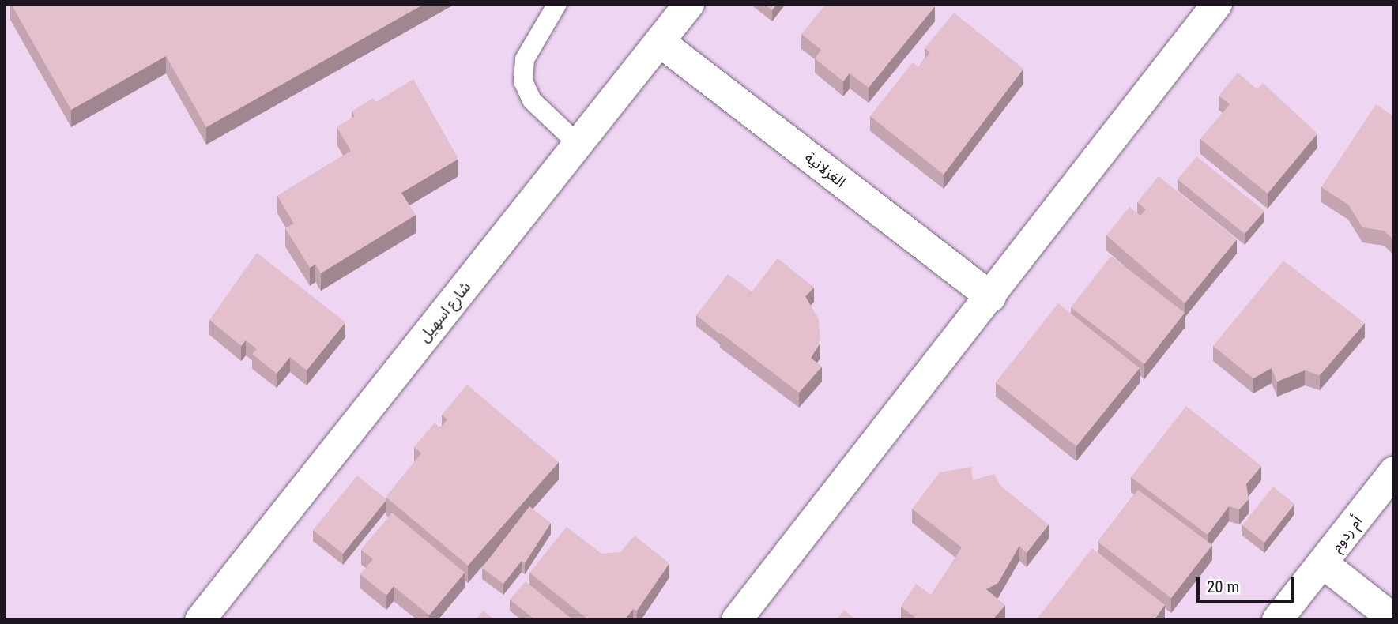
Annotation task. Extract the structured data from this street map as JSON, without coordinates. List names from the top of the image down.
{
  "streets": {
    "street": ["الغزلانية", "شارع اسهيل", "أم ردوم"]
  },
  "crossings": [
    ["الغزلانية", "شارع اسهيل"]
  ],
  "scale_bar": "20 m"
}
